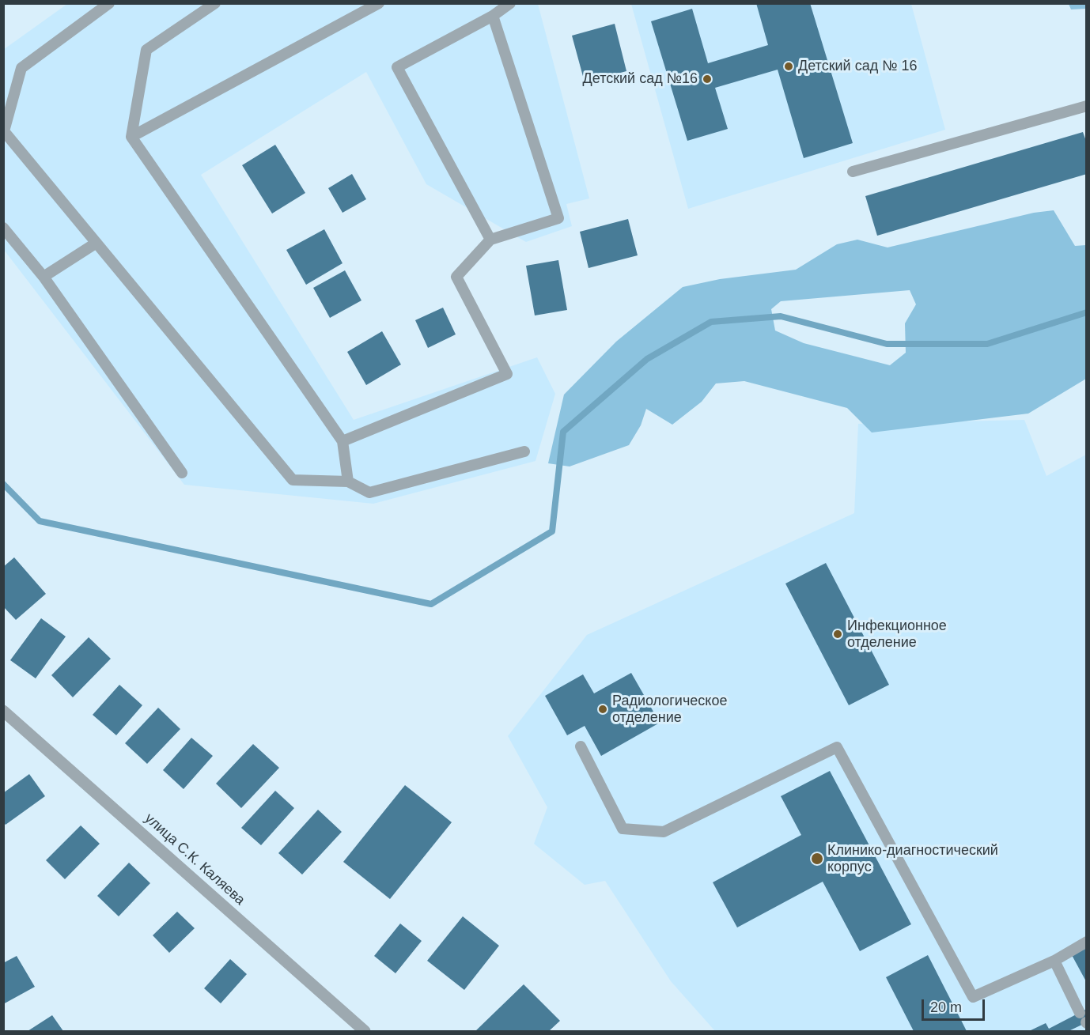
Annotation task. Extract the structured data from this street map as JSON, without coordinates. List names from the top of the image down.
{
  "streets": {
    "street": ["улица С.К. Каляева"]
  },
  "places": [
    "Детский сад № 16",
    "Детский сад №16",
    "Инфекционное отделение",
    "Радиологическое отделение",
    "Клинико-диагностический корпус"
  ],
  "scale_bar": "20 m"
}
